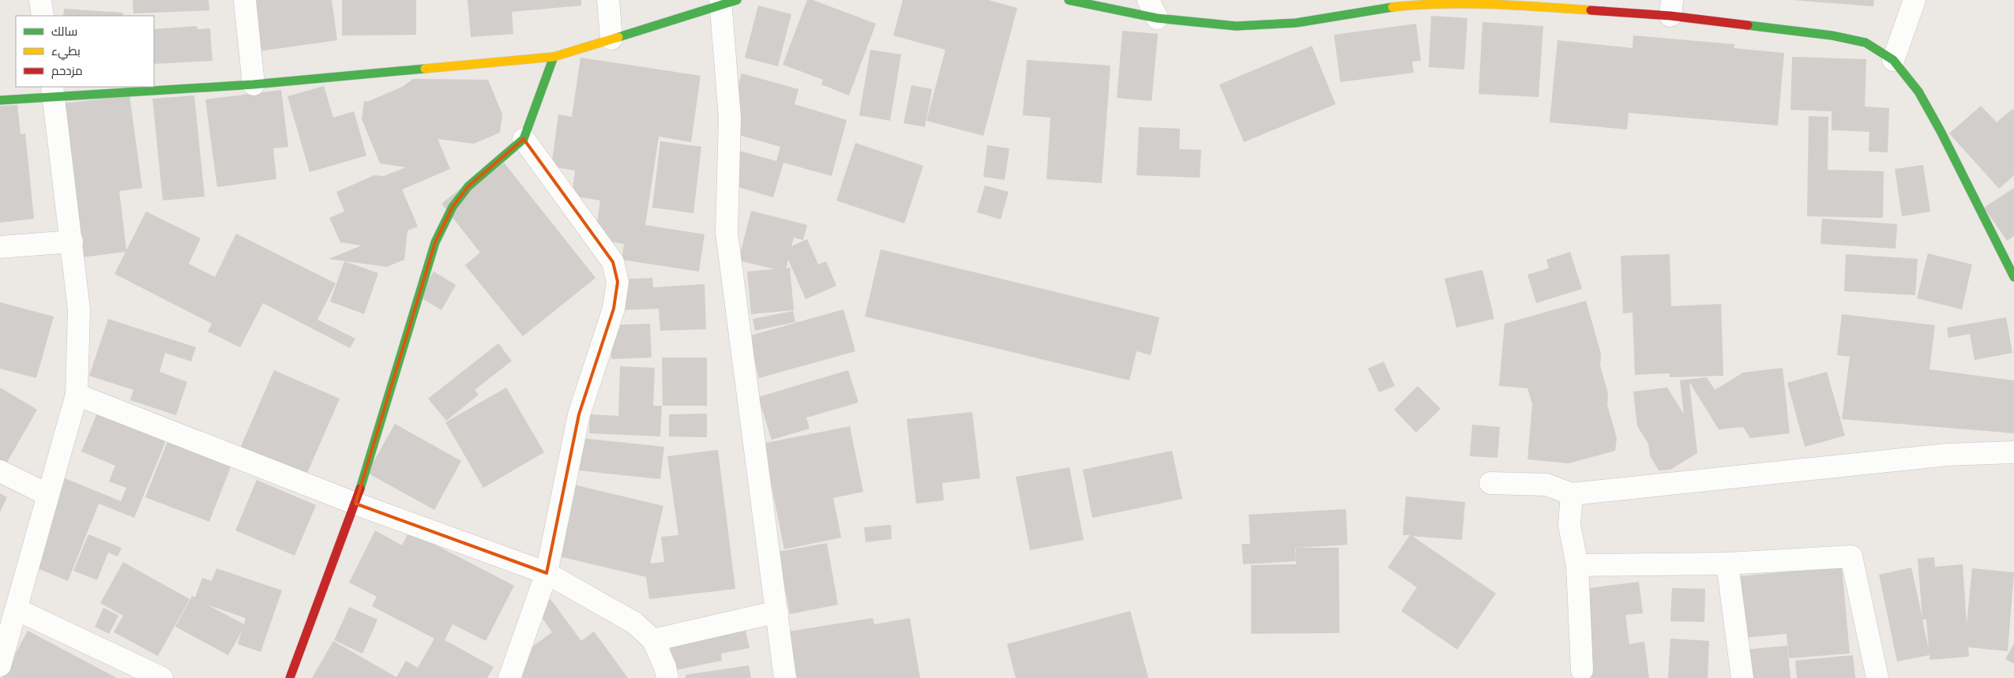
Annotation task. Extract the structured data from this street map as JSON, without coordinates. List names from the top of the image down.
{
  "legend": ["سالك", "بطيء", "مزدحم"]
}
